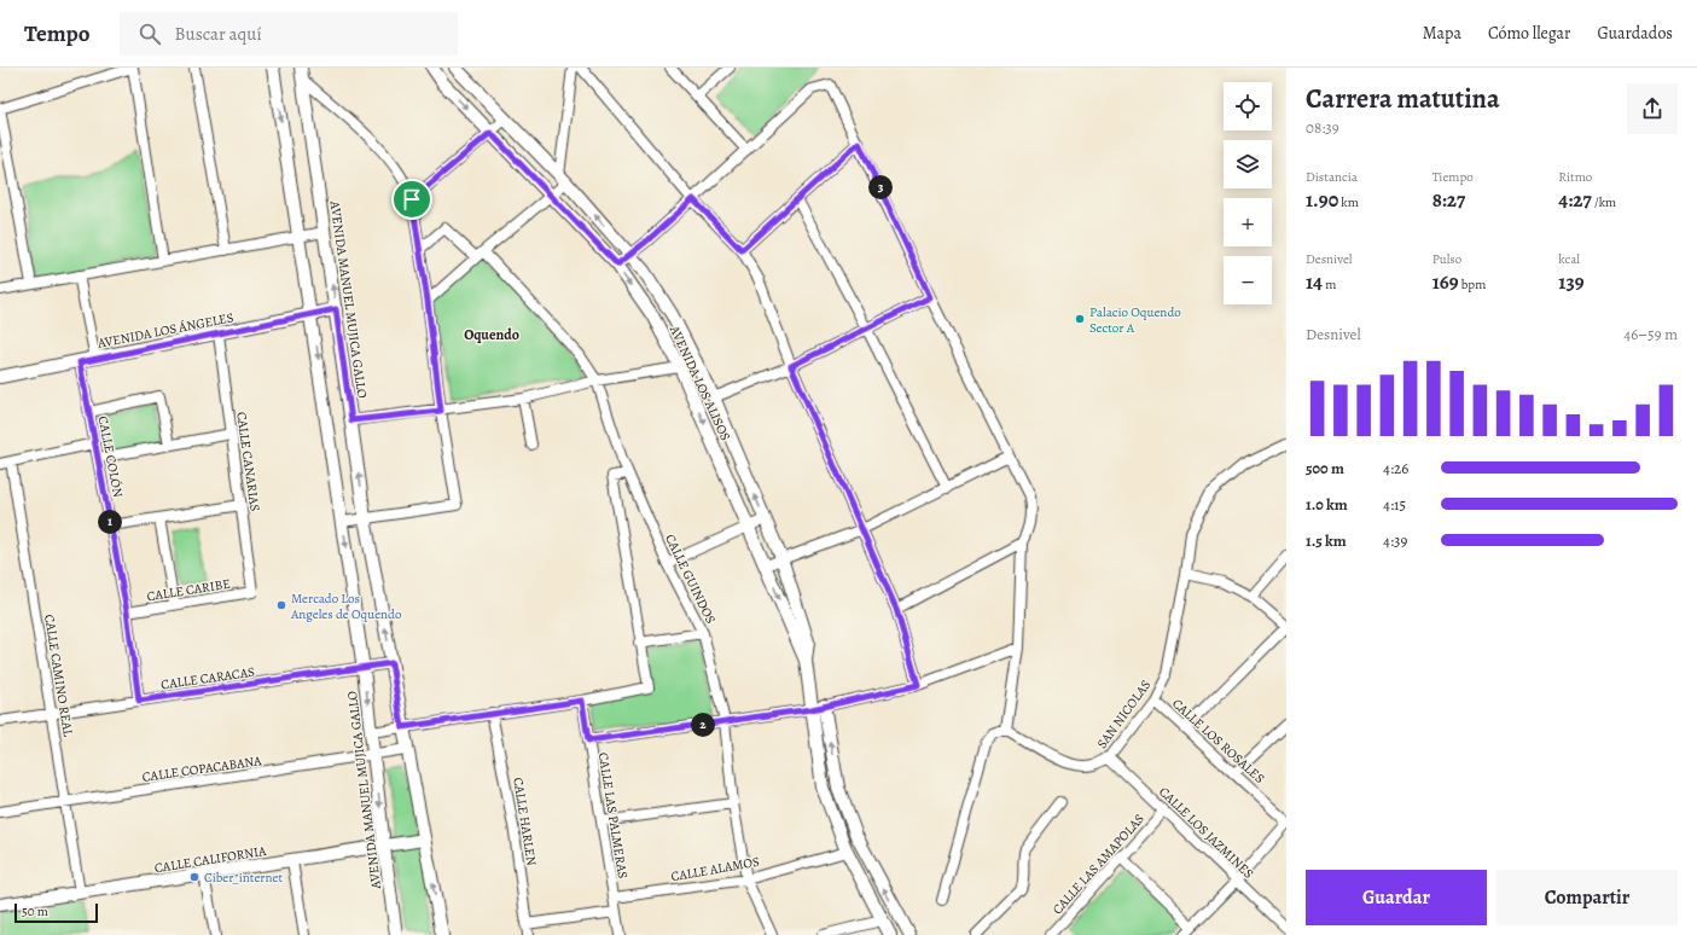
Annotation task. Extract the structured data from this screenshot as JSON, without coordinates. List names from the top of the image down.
{
  "streets": {
    "street": [
      "AVENIDA MANUEL MUJICA GALLO",
      "AVENIDA LOS ÁNGELES",
      "AVENIDA LOS ALISOS",
      "CALLE COLÓN",
      "CALLE CANARIAS",
      "CALLE GUINDOS",
      "CALLE CARIBE",
      "CALLE CAMINO REAL",
      "CALLE CARACAS",
      "SAN NICOLAS",
      "CALLE LOS ROSALES",
      "CALLE COPACABANA",
      "CALLE LAS PALMERAS",
      "CALLE HARLEN",
      "CALLE LOS JAZMINES",
      "CALLE CALIFORNIA",
      "CALLE LAS AMAPOLAS",
      "CALLE ALAMOS"
    ]
  },
  "crossings": [
    ["AVENIDA MANUEL MUJICA GALLO", "AVENIDA LOS ÁNGELES"],
    ["AVENIDA MANUEL MUJICA GALLO", "CALLE CARACAS"],
    ["AVENIDA MANUEL MUJICA GALLO", "CALLE COPACABANA"],
    ["AVENIDA MANUEL MUJICA GALLO", "CALLE CALIFORNIA"],
    ["AVENIDA LOS ÁNGELES", "CALLE COLÓN"],
    ["AVENIDA LOS ÁNGELES", "CALLE CANARIAS"],
    ["AVENIDA LOS ALISOS", "CALLE ALAMOS"],
    ["CALLE COLÓN", "CALLE CARIBE"],
    ["CALLE COLÓN", "CALLE CARACAS"],
    ["CALLE CANARIAS", "CALLE CARIBE"],
    ["CALLE GUINDOS", "CALLE ALAMOS"],
    ["CALLE CAMINO REAL", "CALLE CARACAS"],
    ["CALLE CAMINO REAL", "CALLE COPACABANA"],
    ["CALLE CAMINO REAL", "CALLE CALIFORNIA"],
    ["SAN NICOLAS", "CALLE LOS ROSALES"],
    ["SAN NICOLAS", "CALLE LOS JAZMINES"],
    ["CALLE LAS PALMERAS", "CALLE ALAMOS"],
    ["CALLE LOS JAZMINES", "CALLE LAS AMAPOLAS"]
  ],
  "districts": ["Oquendo"],
  "places": ["Palacio Oquendo Sector A", "Mercado Los Angeles de Oquendo", "Ciber_internet"],
  "scale_bar": "50 m",
  "page": {
    "header": "Tempo",
    "search": "Buscar aquí",
    "nav": ["Mapa", "Cómo llegar", "Guardados"],
    "heading": ["Carrera matutina", "08:39"],
    "map_buttons": ["+", "−"],
    "stats": [
      ["Distancia", "1.90 km"],
      ["Tiempo", "8:27"],
      ["Ritmo", "4:27 /km"],
      ["Desnivel", "14 m"],
      ["Pulso", "169 bpm"],
      ["kcal", "139"]
    ],
    "pins": ["3", "1", "2"],
    "chart": ["Desnivel", "46–59 m"],
    "list": [
      {
        "name": "500 m",
        "note": "4:26"
      },
      {
        "name": "1.0 km",
        "note": "4:15"
      },
      {
        "name": "1.5 km",
        "note": "4:39"
      }
    ],
    "buttons": ["Guardar", "Compartir"],
    "scale": "50 m"
  }
}
